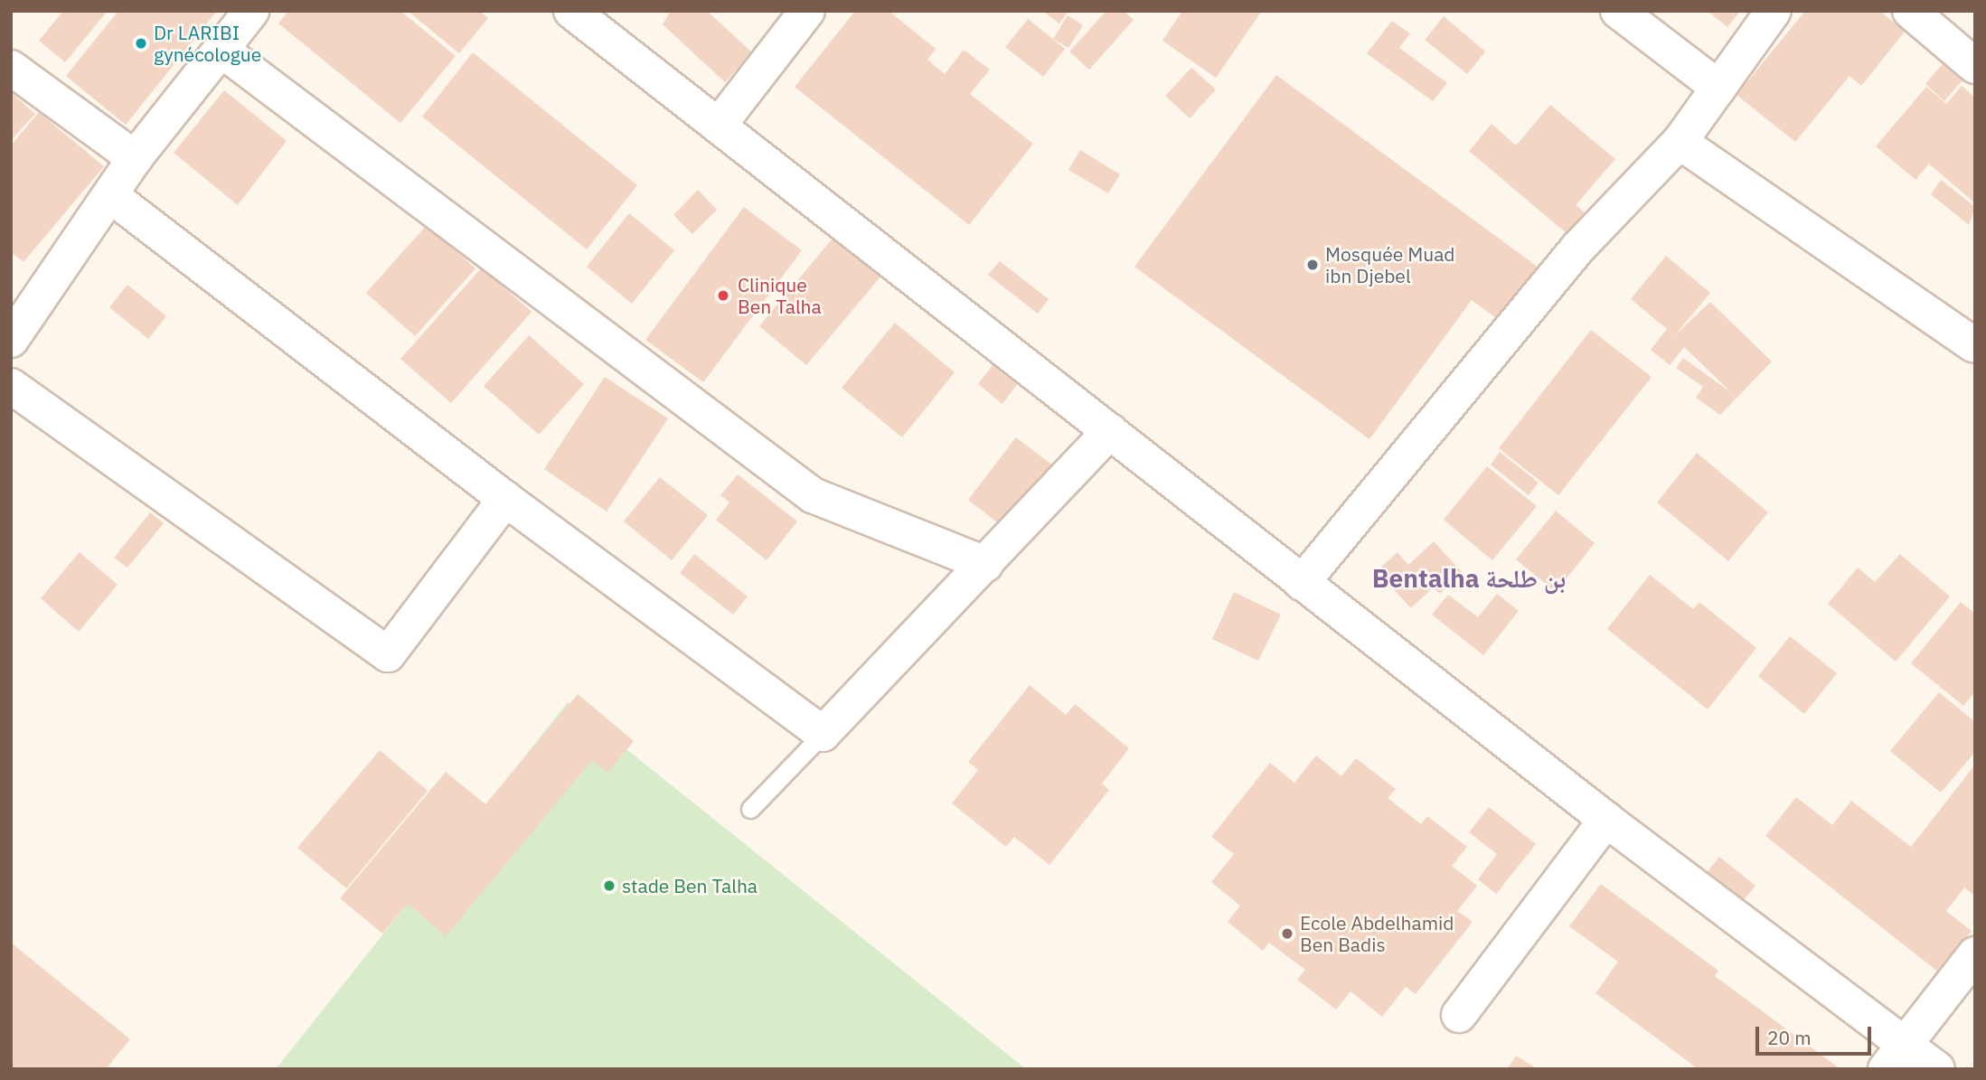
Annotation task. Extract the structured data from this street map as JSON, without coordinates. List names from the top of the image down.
{
  "districts": ["Bentalha بن طلحة"],
  "places": [
    "Dr LARIBI gynécologue",
    "Mosquée Muad ibn Djebel",
    "Clinique Ben Talha",
    "stade Ben Talha",
    "Ecole Abdelhamid Ben Badis"
  ],
  "scale_bar": "20 m"
}
